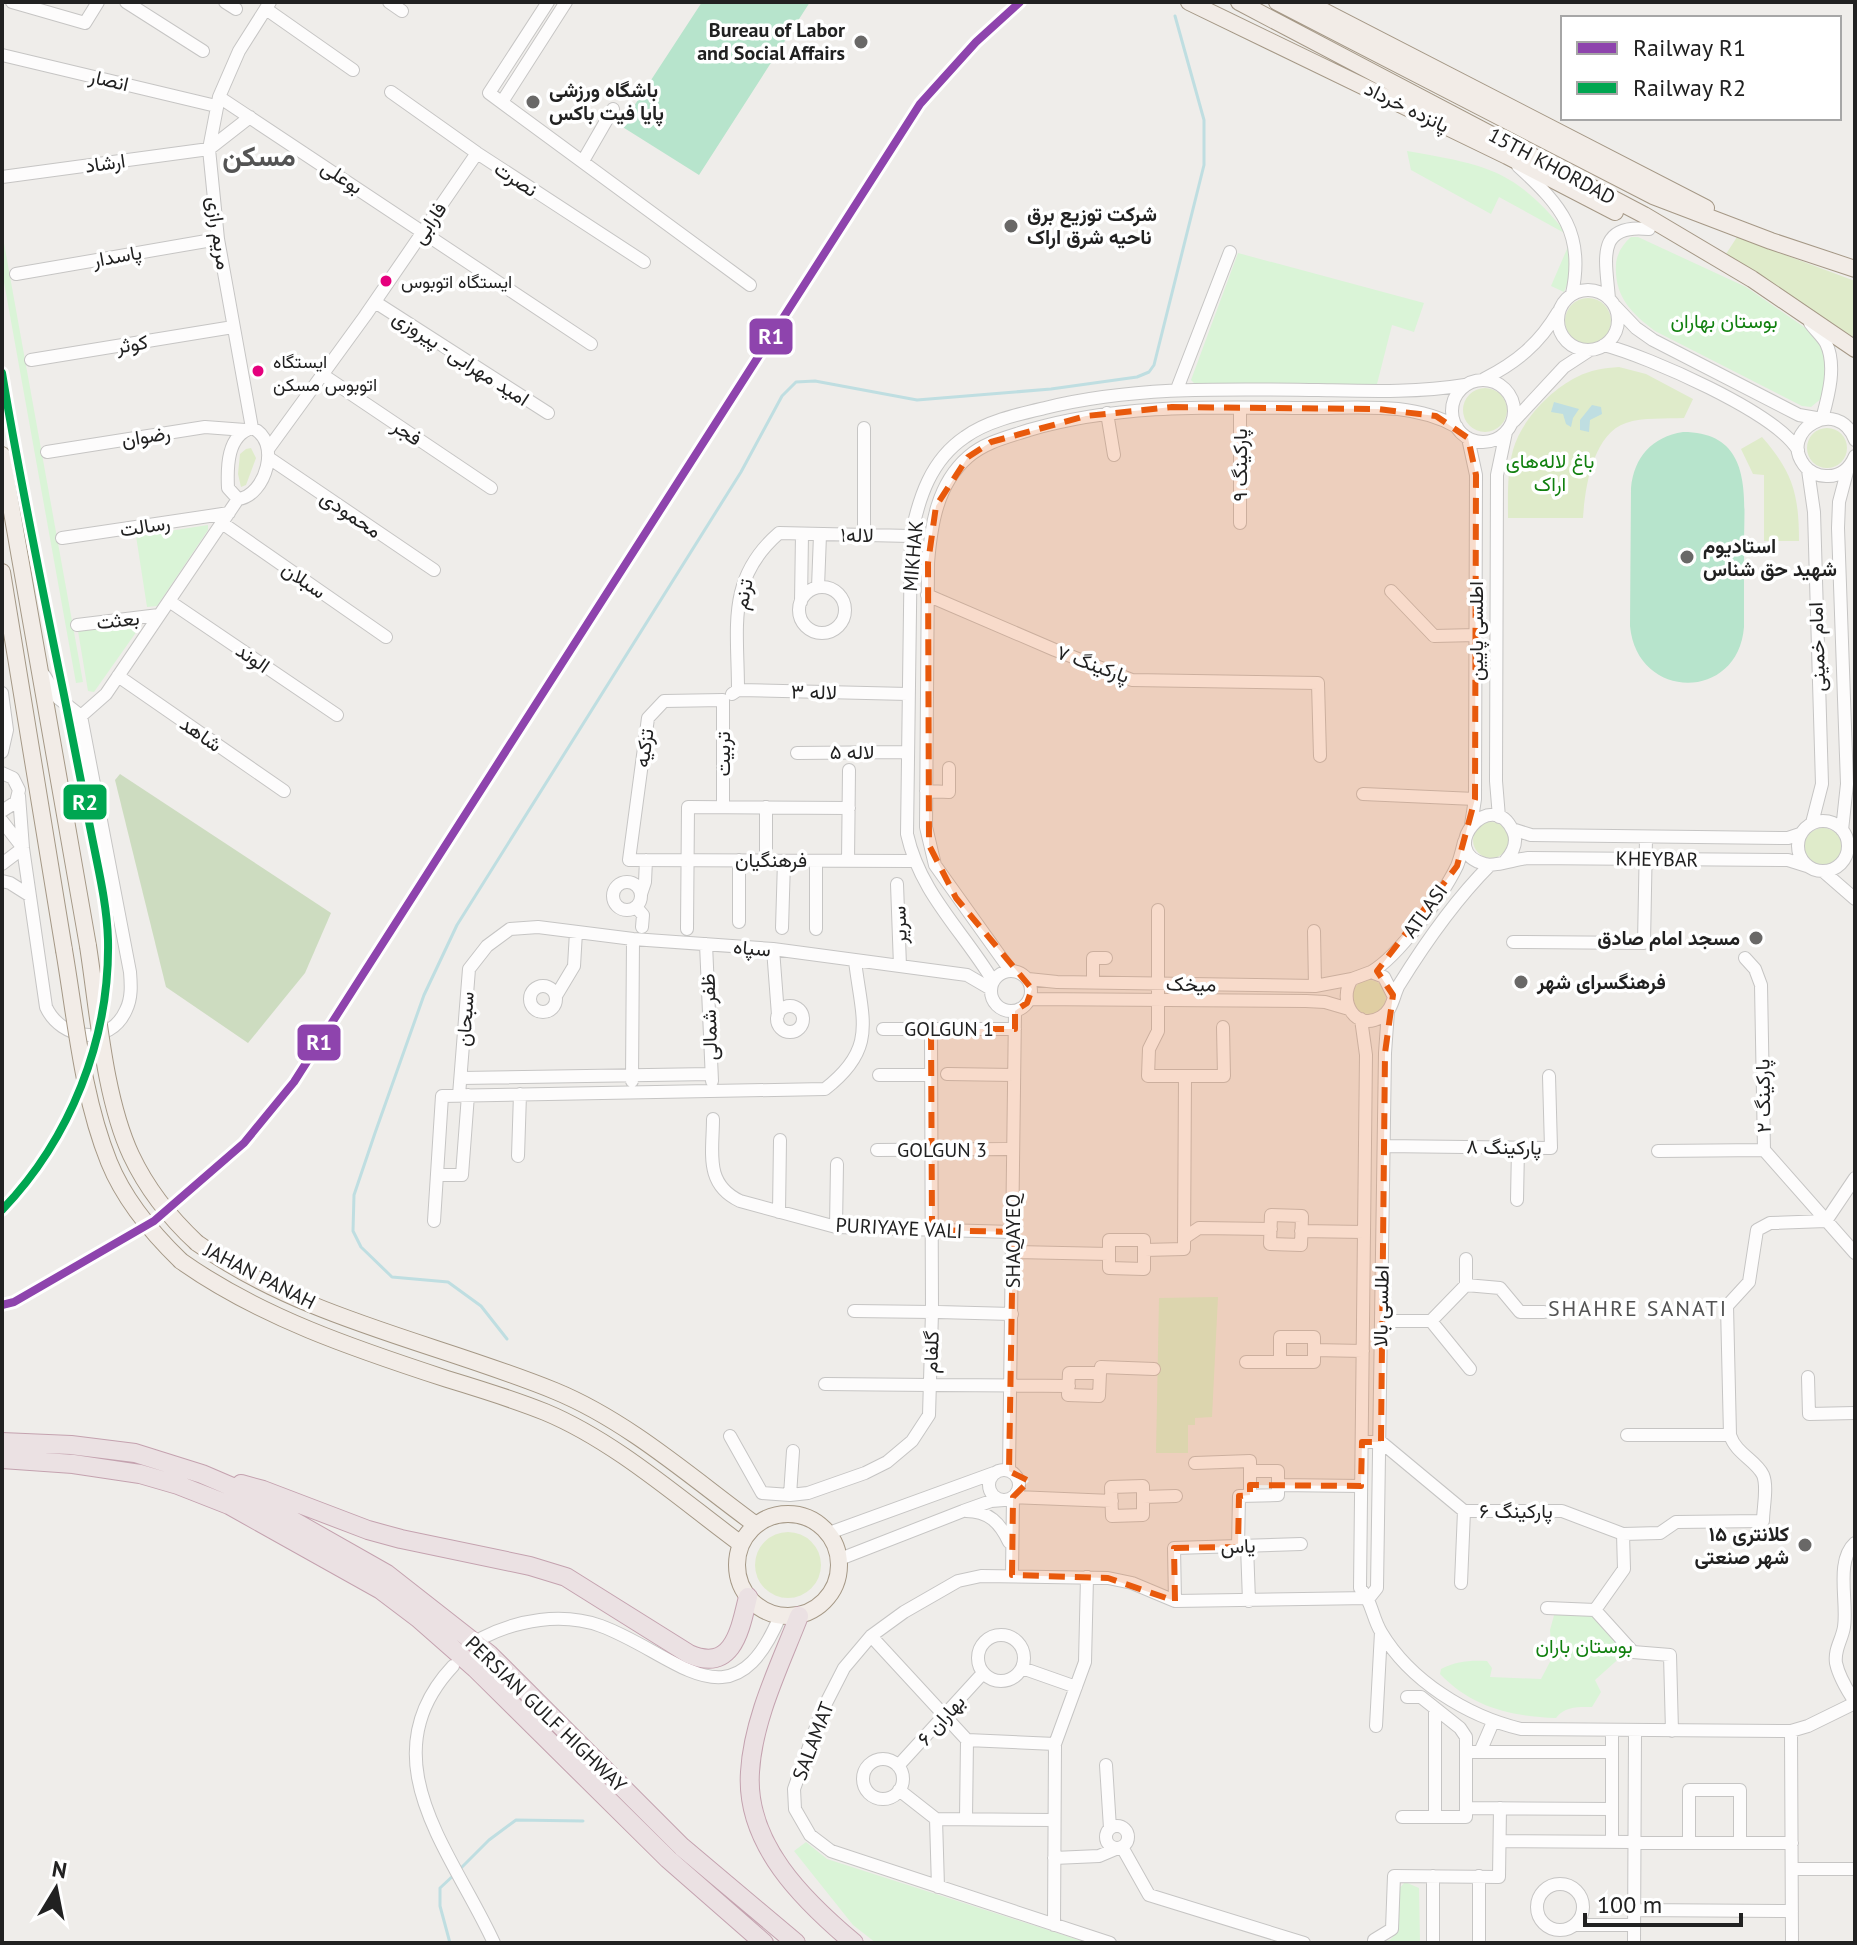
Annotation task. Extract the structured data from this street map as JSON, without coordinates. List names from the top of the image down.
{
  "streets": {
    "highway": ["PERSIAN GULF HIGHWAY"],
    "main road": ["پانزده خرداد", "15TH KHORDAD", "JAHAN PANAH"],
    "street": [
      "انصار",
      "ارشاد",
      "بوعلی",
      "نصرت",
      "فارابی",
      "مریم رازی",
      "پاسدار",
      "کوثر",
      "امید مهرابی - پیروزی",
      "فجر",
      "رضوان",
      "پارکینگ ۹",
      "محمودی",
      "رسالت",
      "لاله۱",
      "MIKHAK",
      "سبلان",
      "ترنم",
      "بعثت",
      "اطلسی پایین",
      "امام خمینی",
      "الوند",
      "پارکینگ ۷",
      "لاله ۳",
      "شاهد",
      "تزکیه",
      "لاله ۵",
      "تربیت",
      "KHEYBAR",
      "فرهنگیان",
      "ATLASI",
      "سریر",
      "سپاه",
      "میخک",
      "ظفر شمالی",
      "سبحان",
      "GOLGUN 1",
      "پارکینگ ۲",
      "پارکینگ ۸",
      "GOLGUN 3",
      "PURIYAYE VALI",
      "SHAQAYEQ",
      "اطلسی بالا",
      "گلفام",
      "پارکینگ ۶",
      "یاس",
      "بهاران ۶",
      "SALAMAT"
    ]
  },
  "crossings": [
    ["انصار", "بوعلی"],
    ["انصار", "مریم رازی"],
    ["پانزده خرداد", "15TH KHORDAD"],
    ["ارشاد", "مریم رازی"],
    ["بوعلی", "فارابی"],
    ["بوعلی", "مریم رازی"],
    ["نصرت", "فارابی"],
    ["فارابی", "امید مهرابی - پیروزی"],
    ["فارابی", "فجر"],
    ["فارابی", "محمودی"],
    ["مریم رازی", "پاسدار"],
    ["مریم رازی", "کوثر"],
    ["مریم رازی", "رضوان"],
    ["مریم رازی", "محمودی"],
    ["رضوان", "محمودی"],
    ["پارکینگ ۹", "MIKHAK"],
    ["رسالت", "سبلان"],
    ["لاله۱", "MIKHAK"],
    ["لاله۱", "ترنم"],
    ["MIKHAK", "اطلسی پایین"],
    ["MIKHAK", "پارکینگ ۷"],
    ["MIKHAK", "لاله ۳"],
    ["MIKHAK", "لاله ۵"],
    ["MIKHAK", "فرهنگیان"],
    ["MIKHAK", "سپاه"],
    ["MIKHAK", "میخک"],
    ["MIKHAK", "SHAQAYEQ"],
    ["ترنم", "لاله ۳"],
    ["اطلسی پایین", "KHEYBAR"],
    ["اطلسی پایین", "ATLASI"],
    ["امام خمینی", "KHEYBAR"],
    ["تزکیه", "تربیت"],
    ["تزکیه", "فرهنگیان"],
    ["KHEYBAR", "ATLASI"],
    ["ATLASI", "میخک"],
    ["ATLASI", "اطلسی بالا"],
    ["سریر", "سپاه"],
    ["سپاه", "میخک"],
    ["سپاه", "ظفر شمالی"],
    ["سپاه", "سبحان"],
    ["سپاه", "SHAQAYEQ"],
    ["میخک", "SHAQAYEQ"],
    ["میخک", "اطلسی بالا"],
    ["GOLGUN 1", "SHAQAYEQ"],
    ["GOLGUN 1", "گلفام"],
    ["پارکینگ ۸", "اطلسی بالا"],
    ["GOLGUN 3", "گلفام"],
    ["PURIYAYE VALI", "SHAQAYEQ"],
    ["PURIYAYE VALI", "گلفام"],
    ["اطلسی بالا", "پارکینگ ۶"]
  ],
  "districts": ["مسکن", "SHAHRE SANATI"],
  "parks": ["بوستان بهاران", "باغ لاله‌های اراک", "بوستان باران"],
  "places": [
    "Bureau of Labor and Social Affairs",
    "باشگاه ورزشی پایا فیت باکس",
    "شرکت توزیع برق ناحیه شرق اراک",
    "ایستگاه اتوبوس",
    "ایستگاه اتوبوس مسکن",
    "استادیوم شهید حق شناس",
    "مسجد امام صادق",
    "فرهنگسرای شهر",
    "کلانتری ۱۵ شهر صنعتی"
  ],
  "lines": ["rail line R1", "rail line R2"],
  "legend": ["Railway R1", "Railway R2"],
  "scale_bar": "100 m",
  "north": "top"
}
